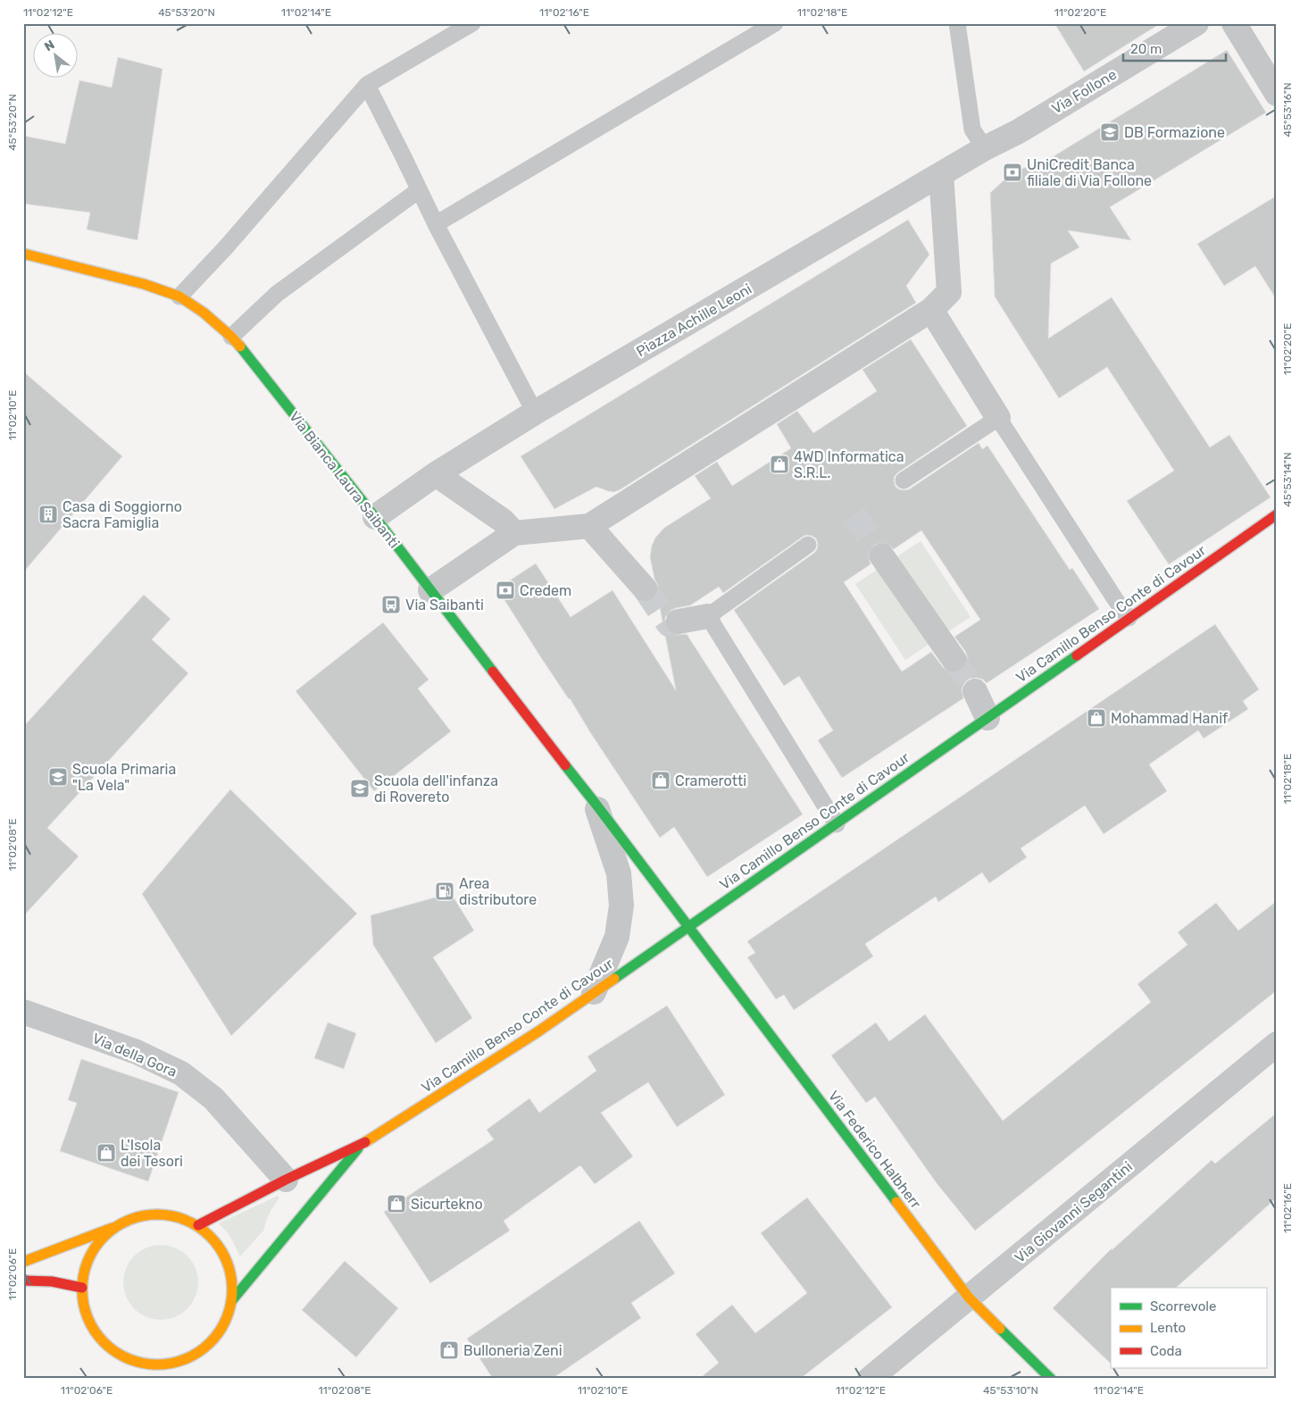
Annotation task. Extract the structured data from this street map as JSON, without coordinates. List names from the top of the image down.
{
  "streets": {
    "main road": ["Via Bianca Laura Saibanti", "Via Camillo Benso Conte di Cavour", "Via Federico Halbherr"],
    "street": [
      "Via Follone",
      "Piazza Achille Leoni",
      "Via della Gora",
      "Via Giovanni Segantini"
    ]
  },
  "crossings": [
    ["Via Follone", "Piazza Achille Leoni"],
    ["Piazza Achille Leoni", "Via Bianca Laura Saibanti"],
    ["Via Bianca Laura Saibanti", "Via Camillo Benso Conte di Cavour"],
    ["Via Bianca Laura Saibanti", "Via Federico Halbherr"],
    ["Via Camillo Benso Conte di Cavour", "Via della Gora"],
    ["Via Camillo Benso Conte di Cavour", "Via Federico Halbherr"],
    ["Via Federico Halbherr", "Via Giovanni Segantini"]
  ],
  "places": {
    "school or university": ["DB Formazione", "Scuola Primaria \"La Vela\"", "Scuola dell'infanza di Rovereto"],
    "bank": ["UniCredit Banca filiale di Via Follone", "Credem"],
    "shop": [
      "4WD Informatica S.R.L.",
      "Mohammad Hanif",
      "Cramerotti",
      "L'Isola dei Tesori",
      "Sicurtekno",
      "Bulloneria Zeni"
    ],
    "building": ["Casa di Soggiorno Sacra Famiglia"],
    "bus stop": ["Via Saibanti"],
    "fuel station": ["Area distributore"]
  },
  "legend": ["Scorrevole", "Lento", "Coda"],
  "scale_bar": "20 m",
  "north": "top left",
  "coordinates": [
    "11°02'12\"E",
    "45°53'20\"N",
    "11°02'14\"E",
    "11°02'16\"E",
    "11°02'18\"E",
    "11°02'20\"E",
    "45°53'16\"N",
    "11°02'10\"E",
    "45°53'14\"N",
    "11°02'08\"E",
    "11°02'06\"E",
    "45°53'10\"N"
  ]
}
